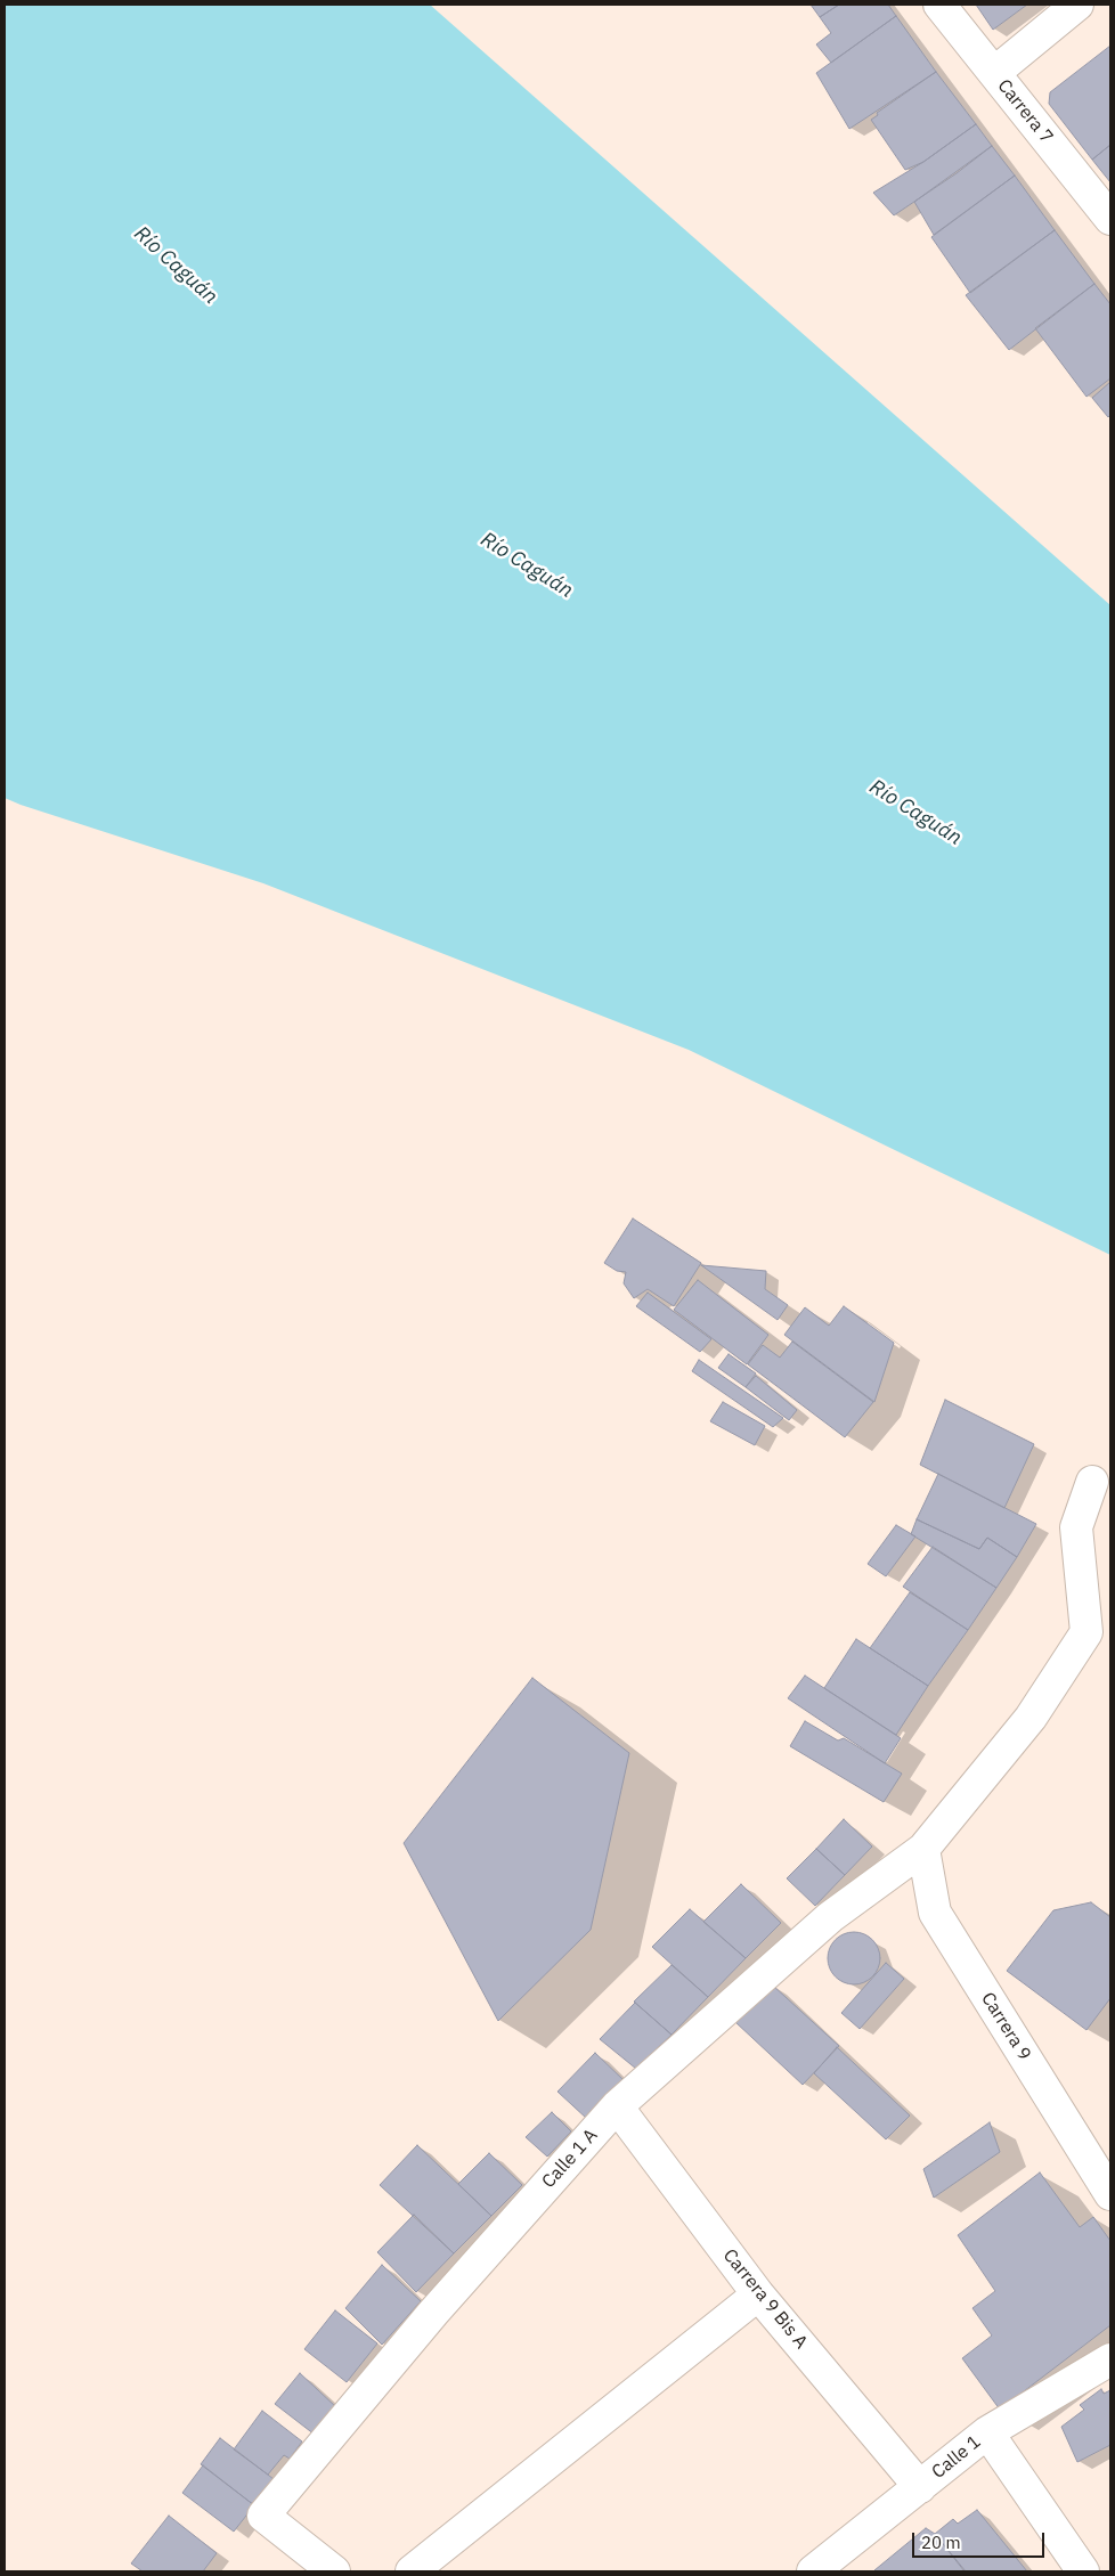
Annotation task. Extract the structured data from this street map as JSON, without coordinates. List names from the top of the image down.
{
  "streets": {
    "street": [
      "Carrera 7",
      "Carrera 9",
      "Calle 1 A",
      "Carrera 9 Bis A",
      "Calle 1"
    ]
  },
  "crossings": [
    ["Carrera 9", "Calle 1 A"],
    ["Calle 1 A", "Carrera 9 Bis A"],
    ["Carrera 9 Bis A", "Calle 1"]
  ],
  "water": ["Río Caguán"],
  "scale_bar": "20 m"
}
